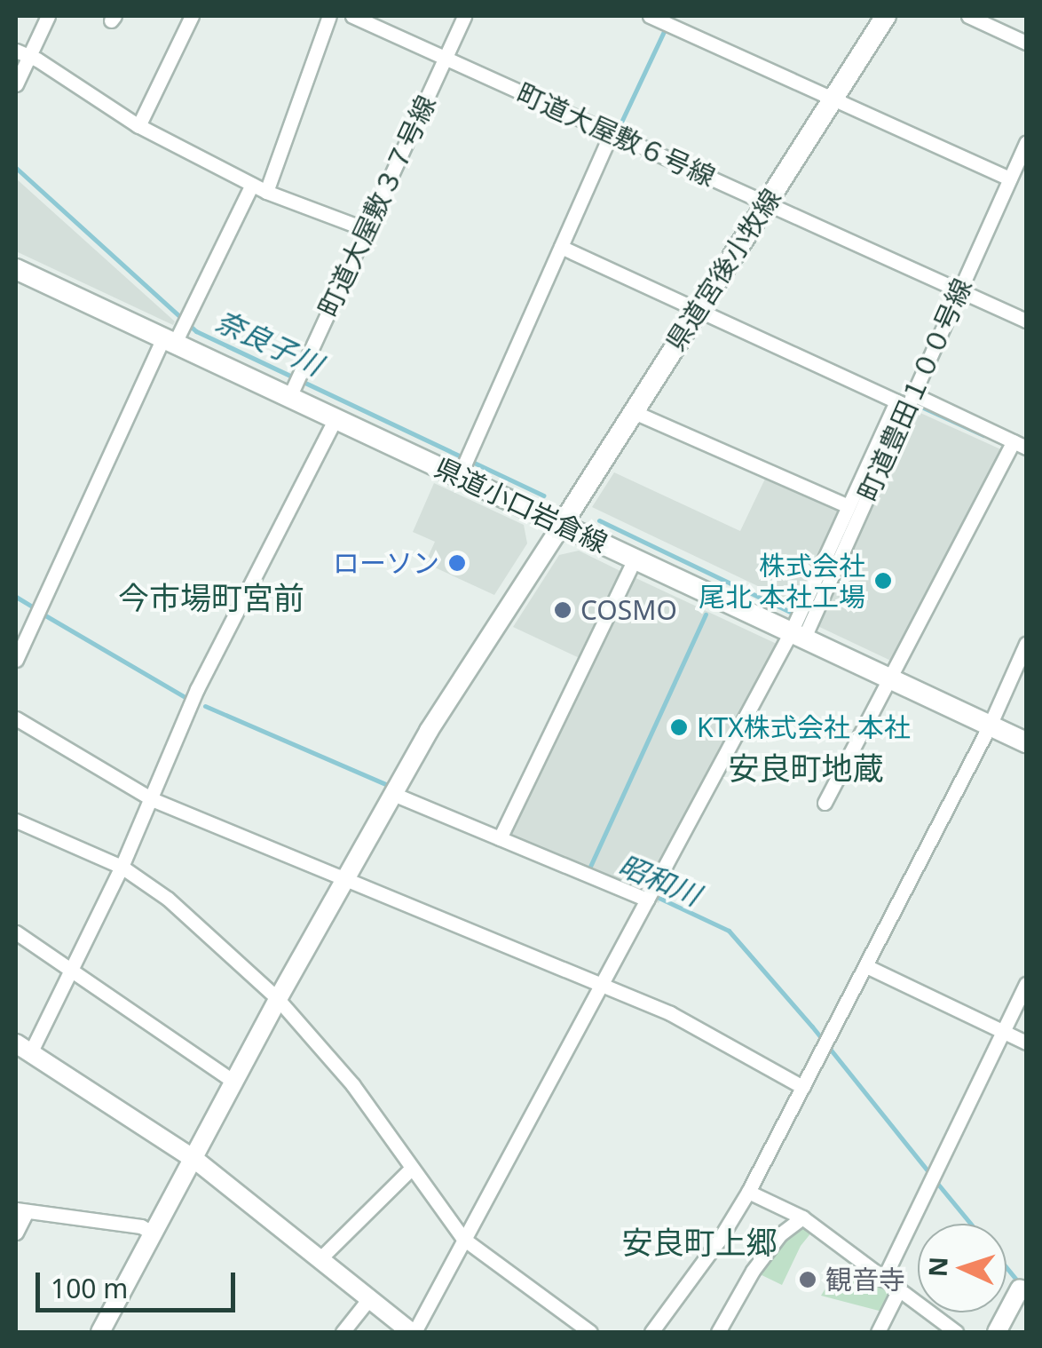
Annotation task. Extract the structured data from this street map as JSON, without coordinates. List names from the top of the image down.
{
  "streets": {
    "main road": ["県道宮後小牧線", "県道小口岩倉線"],
    "street": ["町道大屋敷６号線", "町道大屋敷３７号線", "町道豊田１００号線"]
  },
  "crossings": [
    ["町道大屋敷６号線", "町道大屋敷３７号線"],
    ["町道大屋敷６号線", "県道宮後小牧線"],
    ["町道大屋敷６号線", "町道豊田１００号線"],
    ["町道大屋敷３７号線", "県道小口岩倉線"],
    ["県道宮後小牧線", "県道小口岩倉線"],
    ["町道豊田１００号線", "県道小口岩倉線"]
  ],
  "districts": ["今市場町宮前", "安良町地蔵", "安良町上郷"],
  "water": ["奈良子川", "昭和川"],
  "places": [
    "ローソン",
    "株式会社 尾北 本社工場",
    "COSMO",
    "KTX株式会社 本社",
    "観音寺"
  ],
  "scale_bar": "100 m",
  "north": "left"
}
